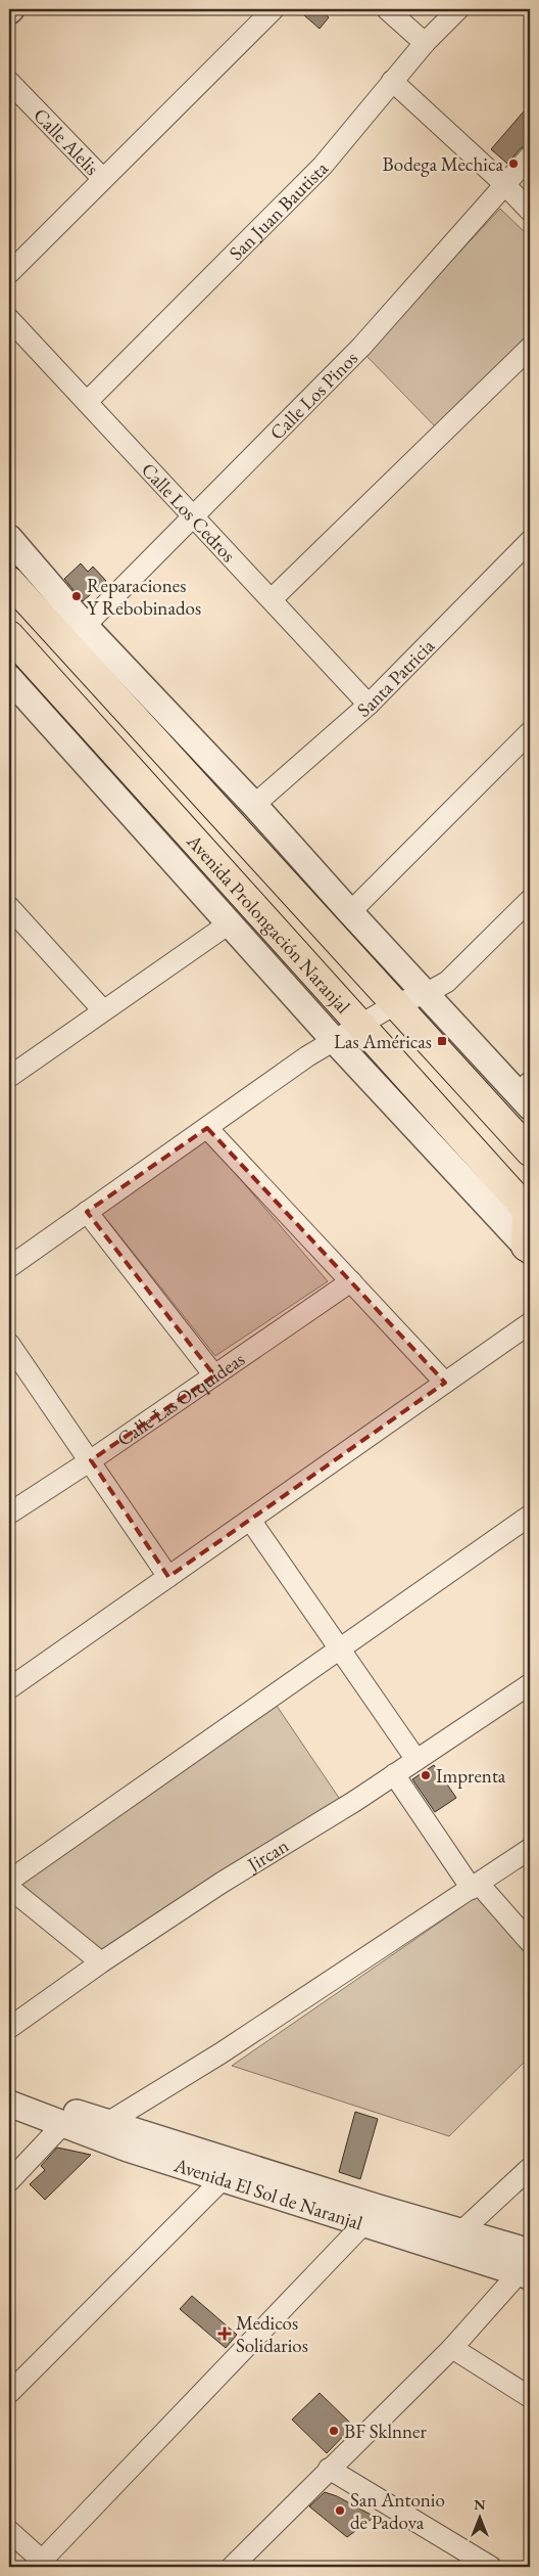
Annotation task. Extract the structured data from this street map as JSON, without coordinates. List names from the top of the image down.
{
  "streets": {
    "main road": ["Avenida Prolongación Naranjal"],
    "street": [
      "Calle Alelis",
      "San Juan Bautista",
      "Calle Los Pinos",
      "Calle Los Cedros",
      "Santa Patricia",
      "Calle Las Orquídeas",
      "Jircan",
      "Avenida El Sol de Naranjal"
    ]
  },
  "crossings": [
    ["San Juan Bautista", "Calle Los Cedros"],
    ["Calle Los Pinos", "Calle Los Cedros"],
    ["Calle Los Cedros", "Santa Patricia"]
  ],
  "places": {
    "other": [
      "Bodega Mechica",
      "Reparaciones Y Rebobinados",
      "Imprenta",
      "BF Sklnner",
      "San Antonio de Padova"
    ],
    "transit": ["Las Américas"],
    "health": ["Medicos Solidarios"]
  },
  "north": "top"
}
